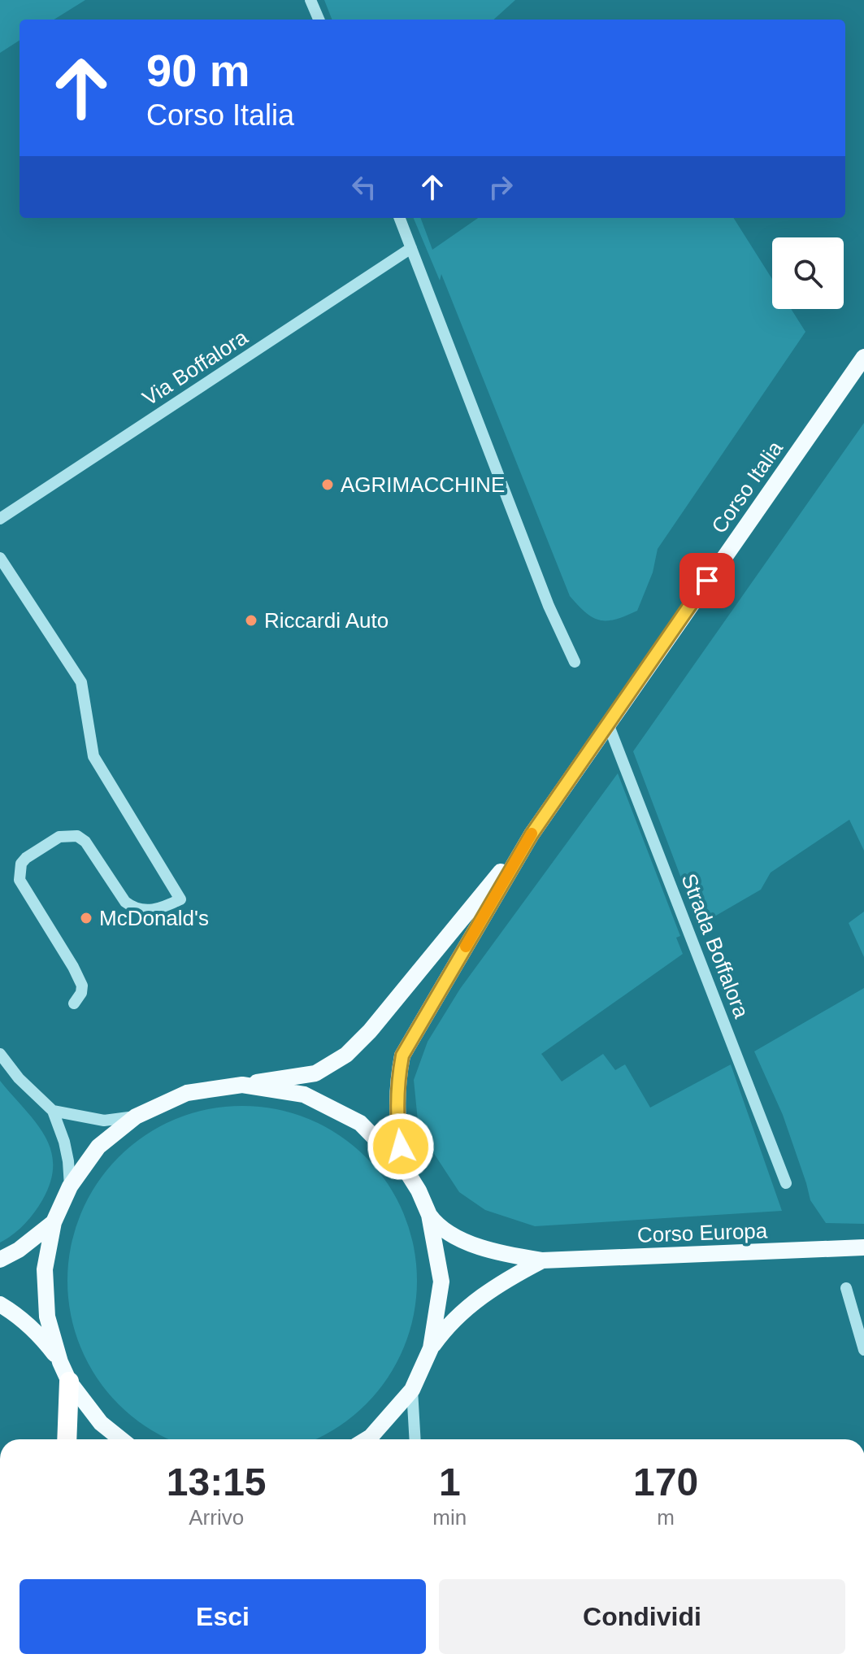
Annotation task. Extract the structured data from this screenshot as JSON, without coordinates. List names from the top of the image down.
{
  "streets": {
    "main road": ["Corso Italia", "Corso Europa"],
    "street": ["Via Boffalora", "Strada Boffalora"]
  },
  "crossings": [
    ["Corso Italia", "Strada Boffalora"]
  ],
  "places": ["AGRIMACCHINE", "Riccardi Auto", "McDonald's"],
  "page": {
    "turn": ["90 m", "Corso Italia"],
    "eta": [
      "13:15",
      "Arrivo",
      "1",
      "min",
      "170",
      "m"
    ],
    "buttons": ["Esci", "Condividi"]
  }
}
